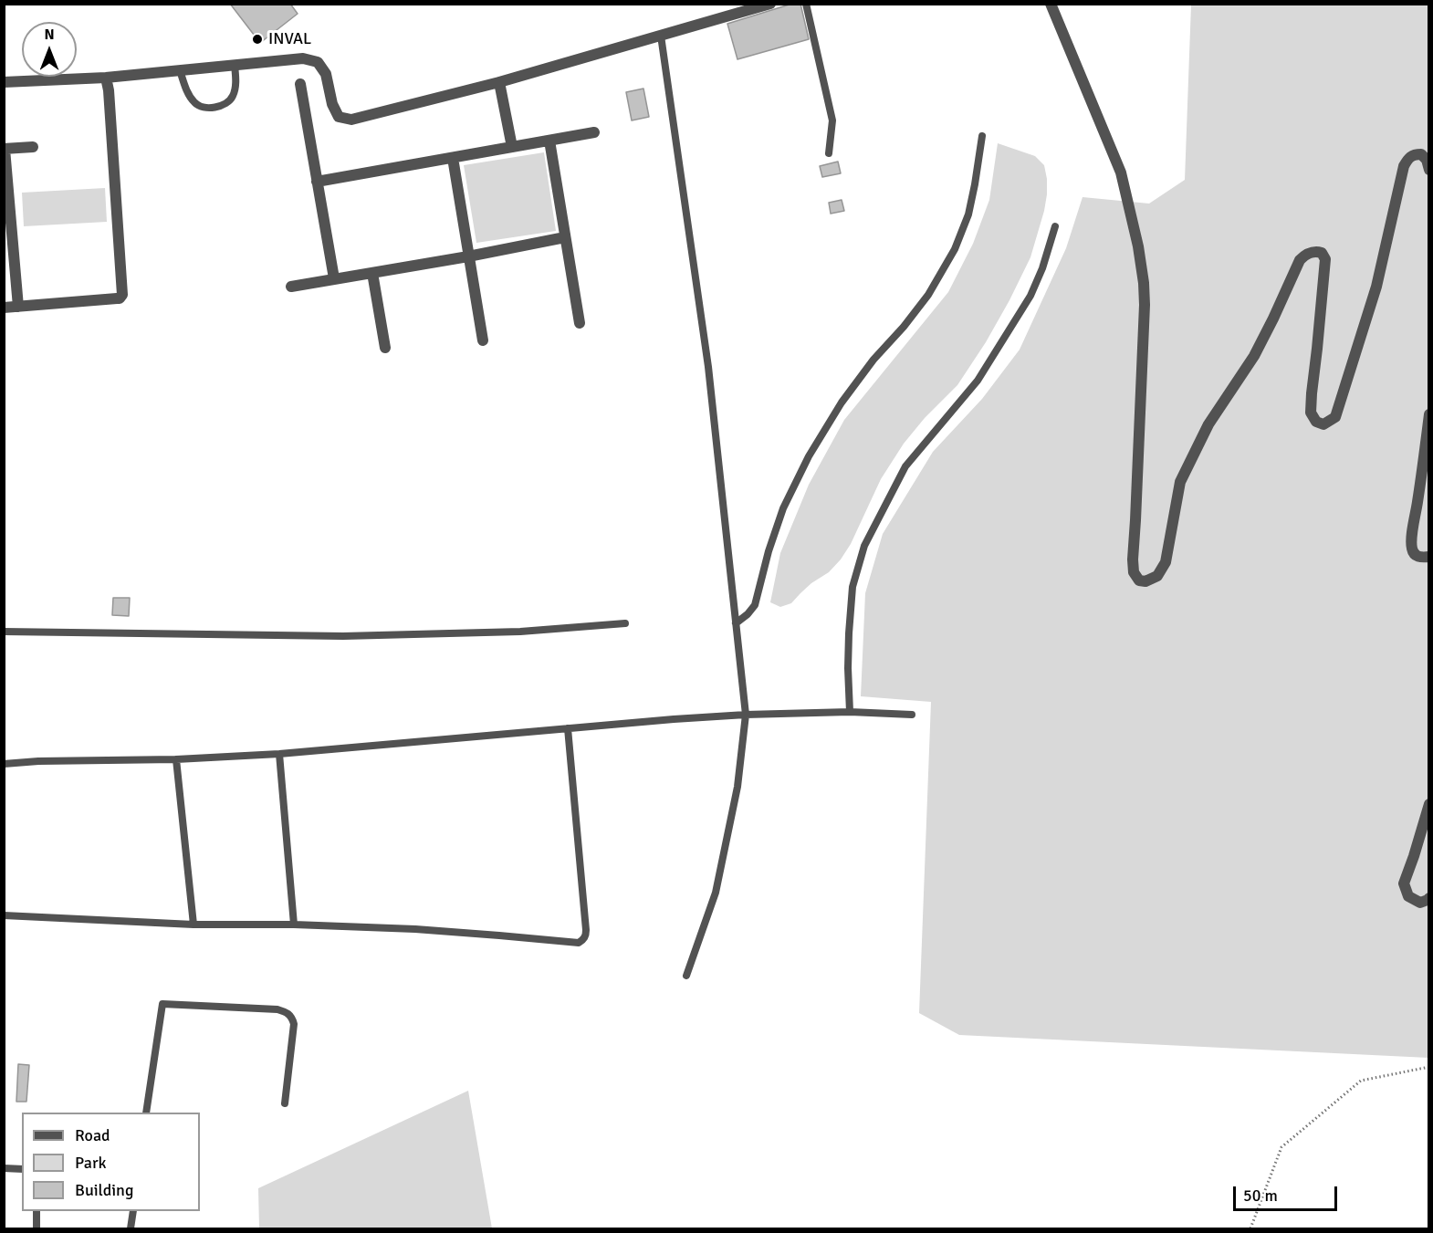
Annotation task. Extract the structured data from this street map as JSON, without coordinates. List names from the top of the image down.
{
  "places": ["INVAL"],
  "legend": ["Road", "Park", "Building"],
  "scale_bar": "50 m",
  "north": "top"
}
